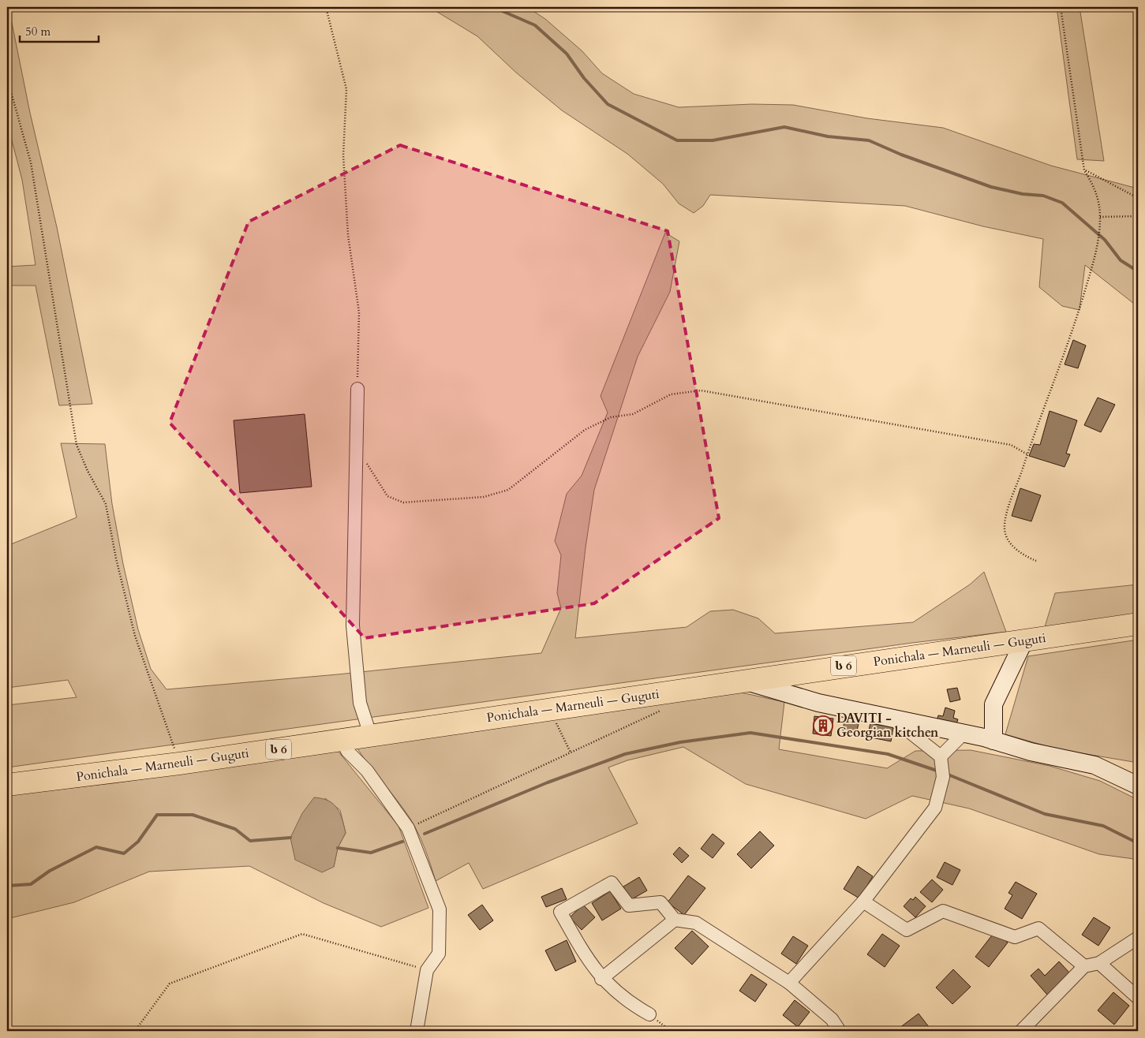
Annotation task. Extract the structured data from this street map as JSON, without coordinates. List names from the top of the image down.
{
  "streets": {
    "highway": ["Ponichala — Marneuli — Guguti", "ს 6"]
  },
  "places": {
    "building": ["DAVITI - Georgian kitchen"]
  },
  "scale_bar": "50 m"
}
